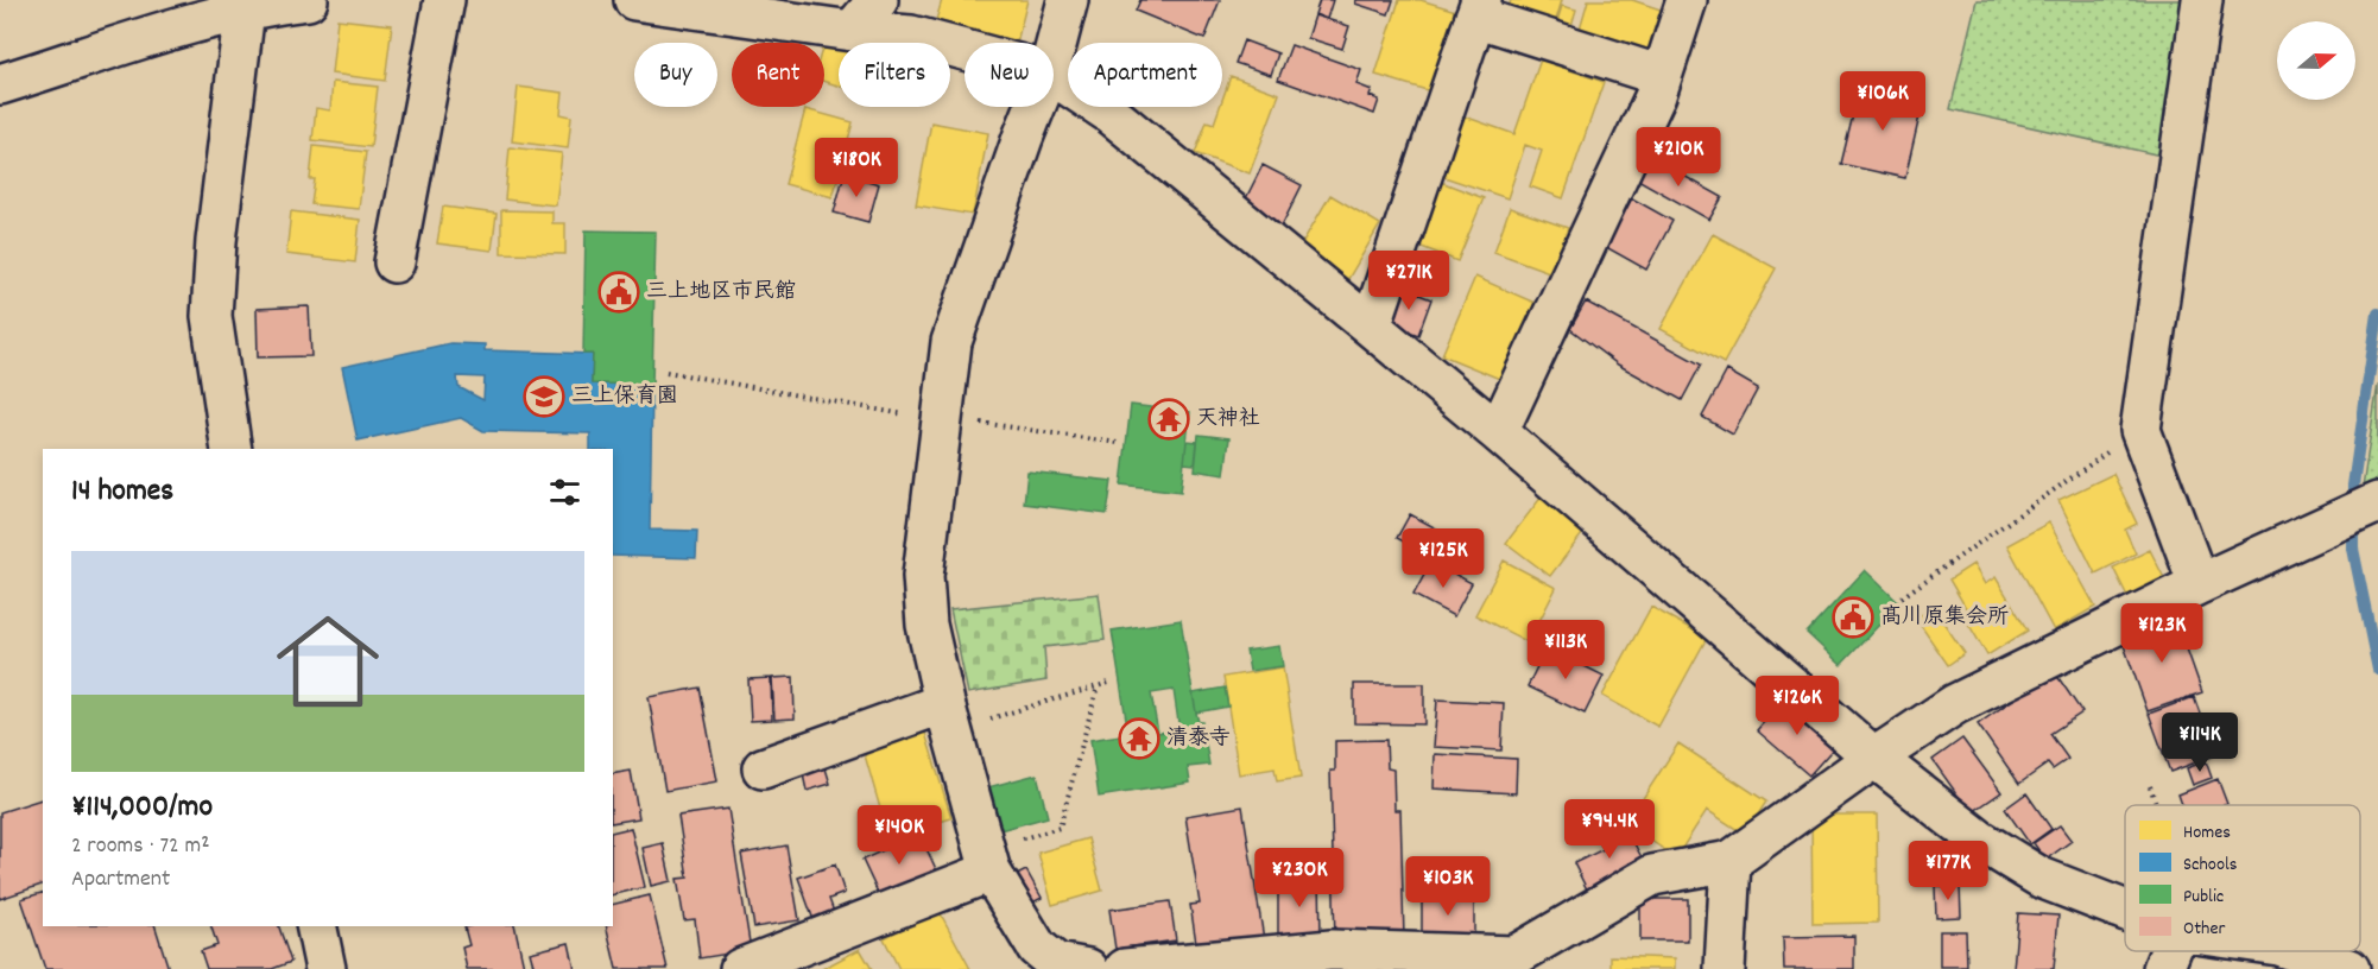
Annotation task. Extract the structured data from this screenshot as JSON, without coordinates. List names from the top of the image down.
{
  "places": {
    "public building": ["三上地区市民館", "髙川原集会所"],
    "school or university": ["三上保育園"],
    "temple": ["天神社", "清泰寺"]
  },
  "legend": [
    "Homes",
    "Schools",
    "Public",
    "Other"
  ],
  "north": "right",
  "page": {
    "chip": [
      "Buy",
      "Rent",
      "Filters",
      "New",
      "Apartment"
    ],
    "price": [
      "¥106K",
      "¥210K",
      "¥180K",
      "¥271K",
      "¥125K",
      "¥123K",
      "¥113K",
      "¥126K",
      "¥114K",
      "¥94.4K",
      "¥140K",
      "¥177K",
      "¥230K",
      "¥103K"
    ],
    "heading": "14 homes",
    "list": [
      {
        "name": "¥114,000/mo",
        "note": "2 rooms · 72 m² · Apartment"
      }
    ]
  }
}
